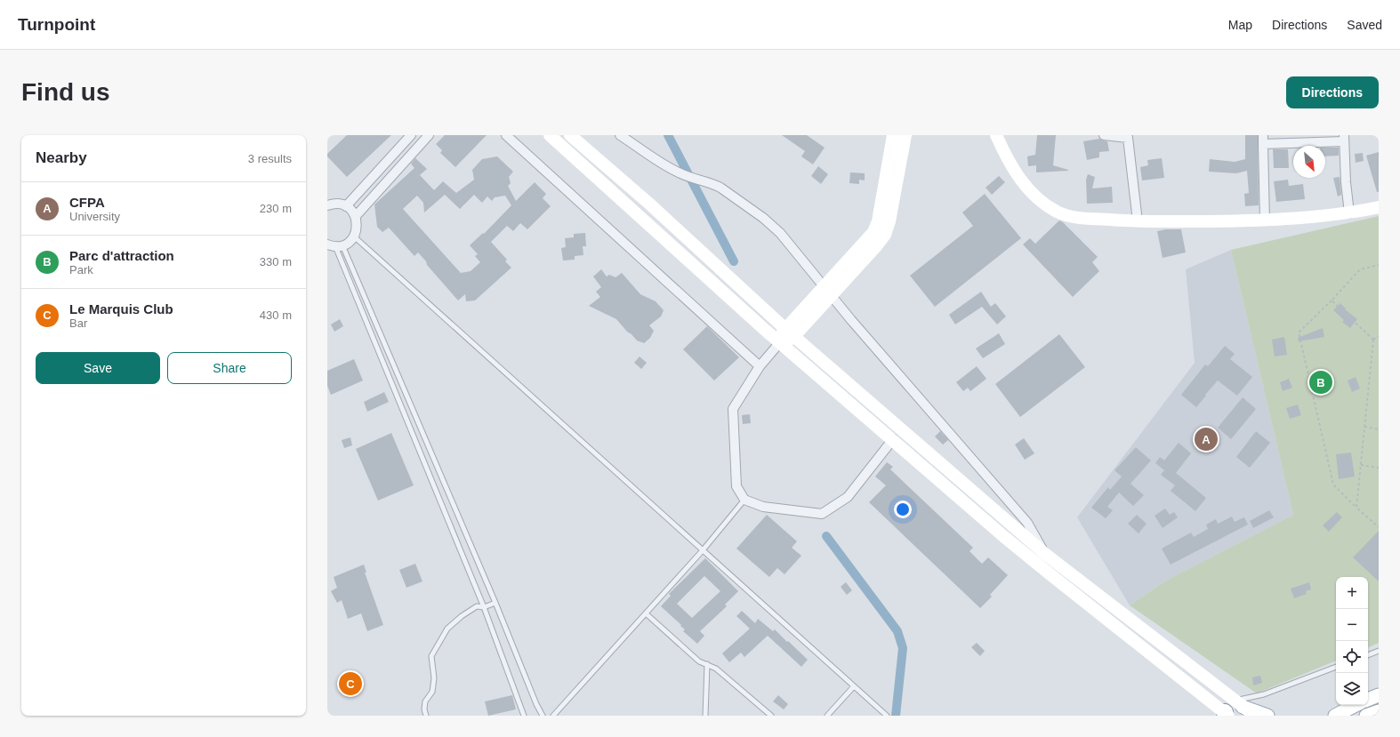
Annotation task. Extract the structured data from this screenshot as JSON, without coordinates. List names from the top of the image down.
{
  "north": "bottom right",
  "page": {
    "header": "Turnpoint",
    "nav": ["Map", "Directions", "Saved"],
    "buttons": [
      "Directions",
      ["Save", "Share"]
    ],
    "title": "Find us",
    "heading": ["Nearby", "3 results"],
    "list": [
      {
        "mark": "A",
        "name": "CFPA",
        "note": "University",
        "value": "230 m"
      },
      {
        "mark": "B",
        "name": "Parc d'attraction",
        "note": "Park",
        "value": "330 m"
      },
      {
        "mark": "C",
        "name": "Le Marquis Club",
        "note": "Bar",
        "value": "430 m"
      }
    ],
    "pins": ["B", "A", "C"],
    "map_buttons": ["+", "−"]
  }
}
